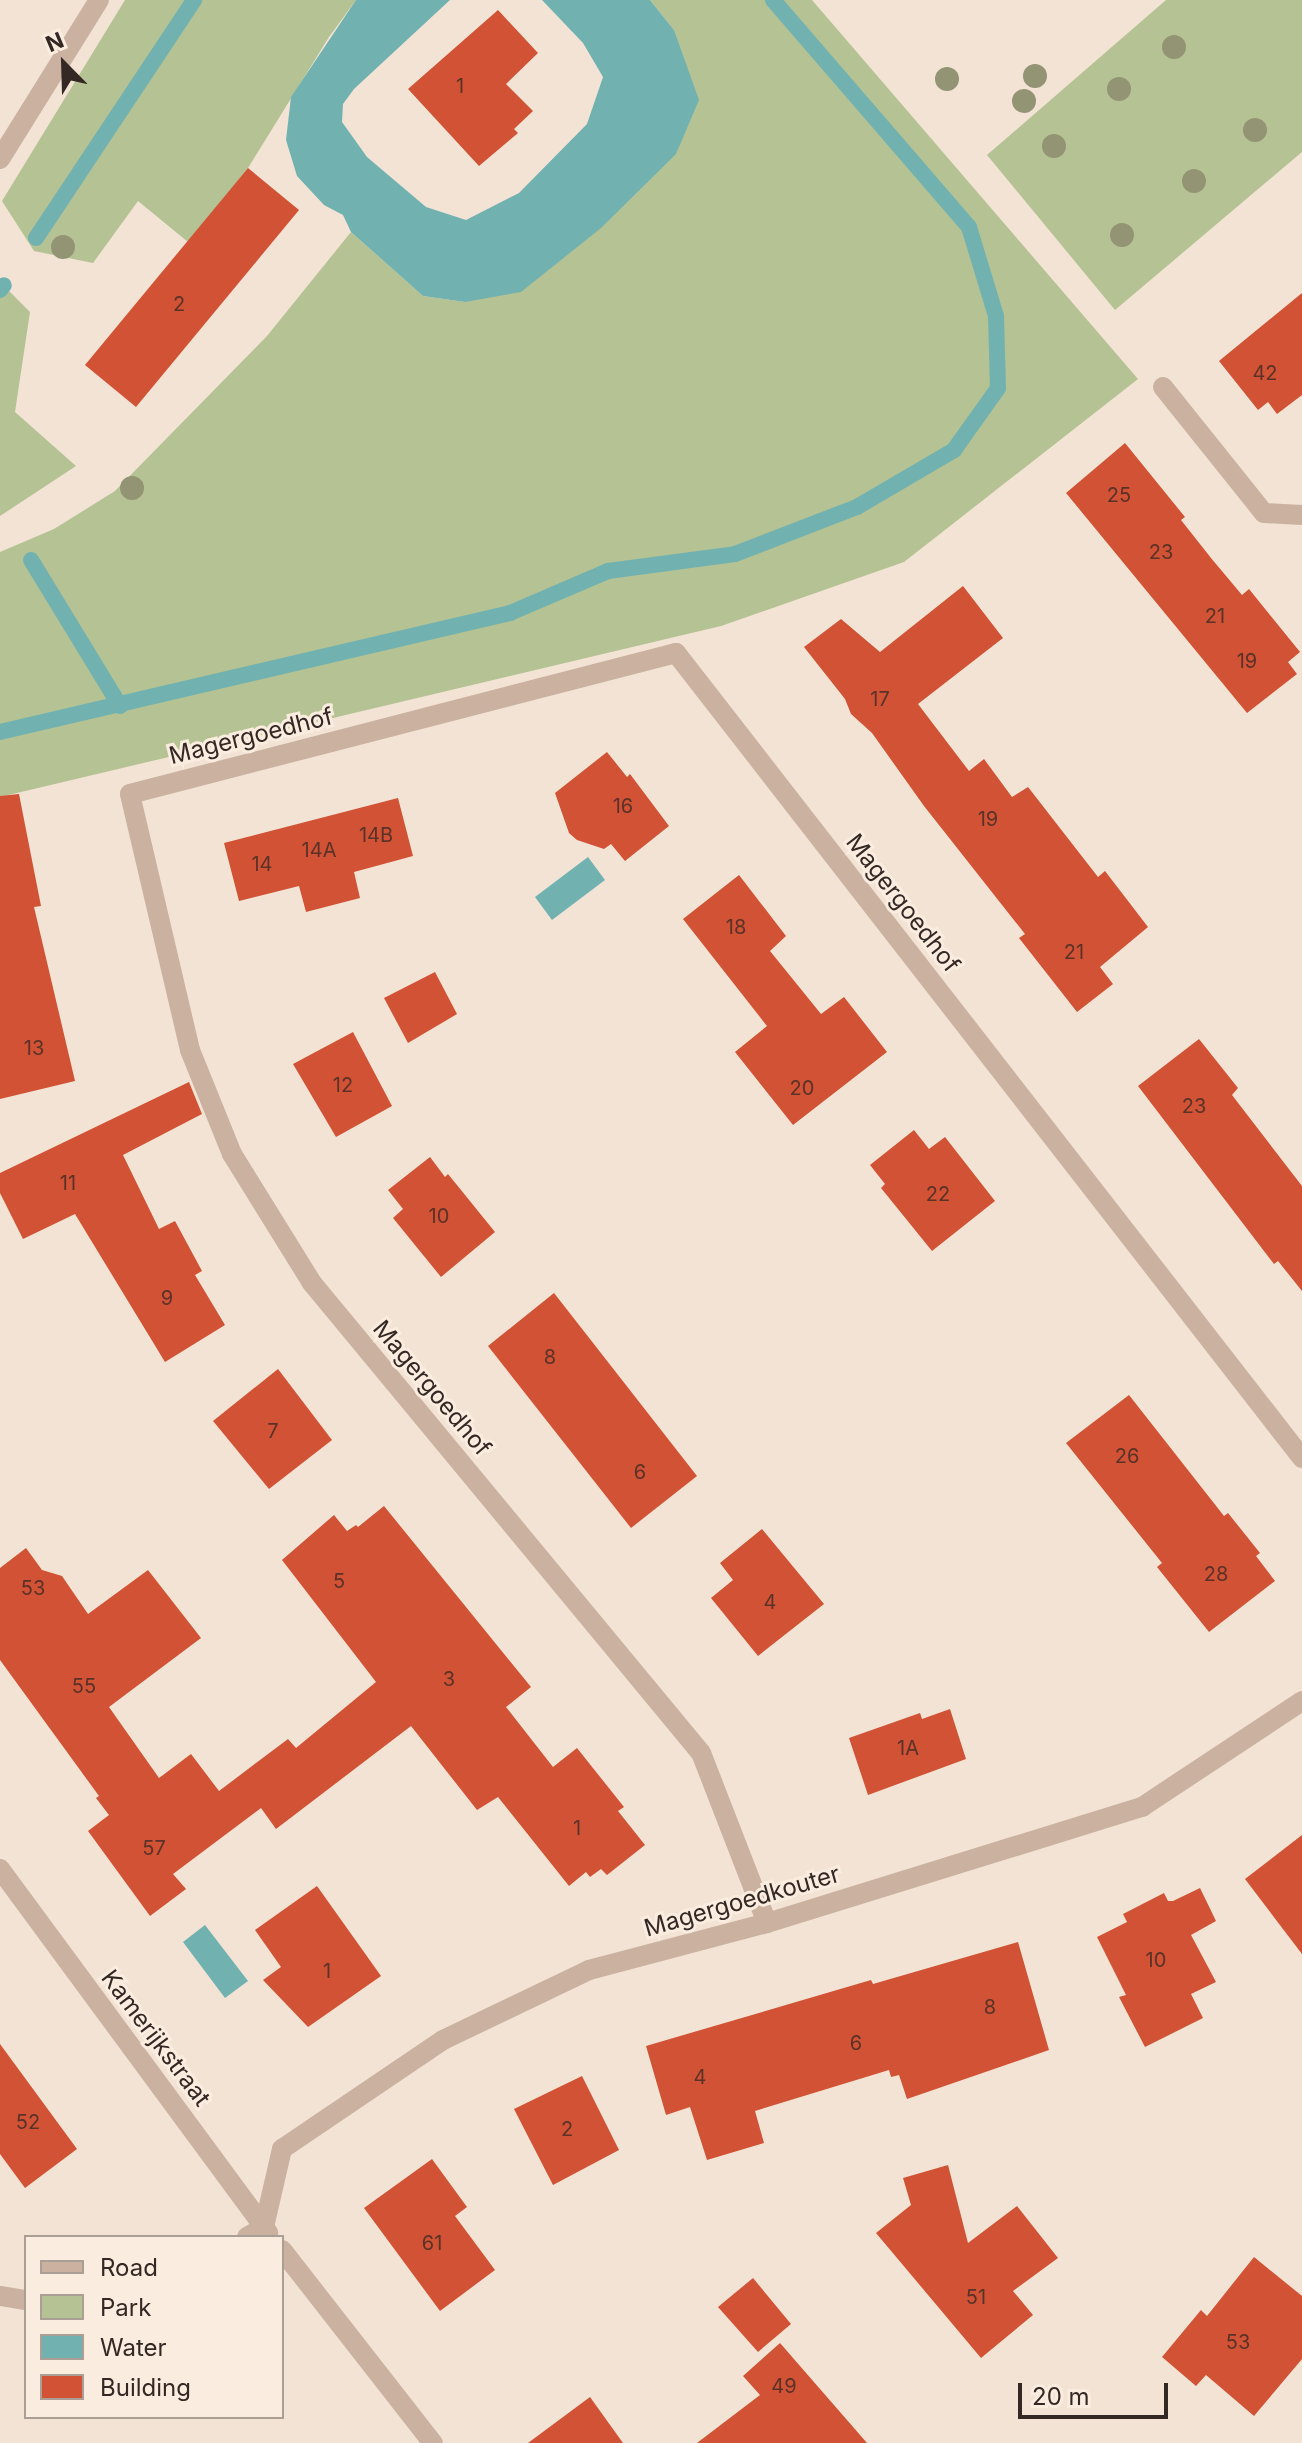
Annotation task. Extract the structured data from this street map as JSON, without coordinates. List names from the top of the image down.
{
  "streets": {
    "street": ["Magergoedhof", "Magergoedkouter", "Kamerijkstraat"]
  },
  "crossings": [
    ["Magergoedhof", "Magergoedkouter"],
    ["Magergoedkouter", "Kamerijkstraat"]
  ],
  "house_numbers": [
    "1",
    "2",
    "42",
    "25",
    "23",
    "21",
    "19",
    "17",
    "16",
    "19",
    "14B",
    "14A",
    "14",
    "18",
    "21",
    "13",
    "12",
    "20",
    "23",
    "11",
    "22",
    "10",
    "9",
    "8",
    "7",
    "26",
    "6",
    "28",
    "5",
    "53",
    "4",
    "3",
    "55",
    "1A",
    "1",
    "57",
    "10",
    "1",
    "8",
    "6",
    "4",
    "52",
    "2",
    "61",
    "51",
    "53",
    "49"
  ],
  "legend": [
    "Road",
    "Park",
    "Water",
    "Building"
  ],
  "scale_bar": "20 m",
  "north": "top left"
}
